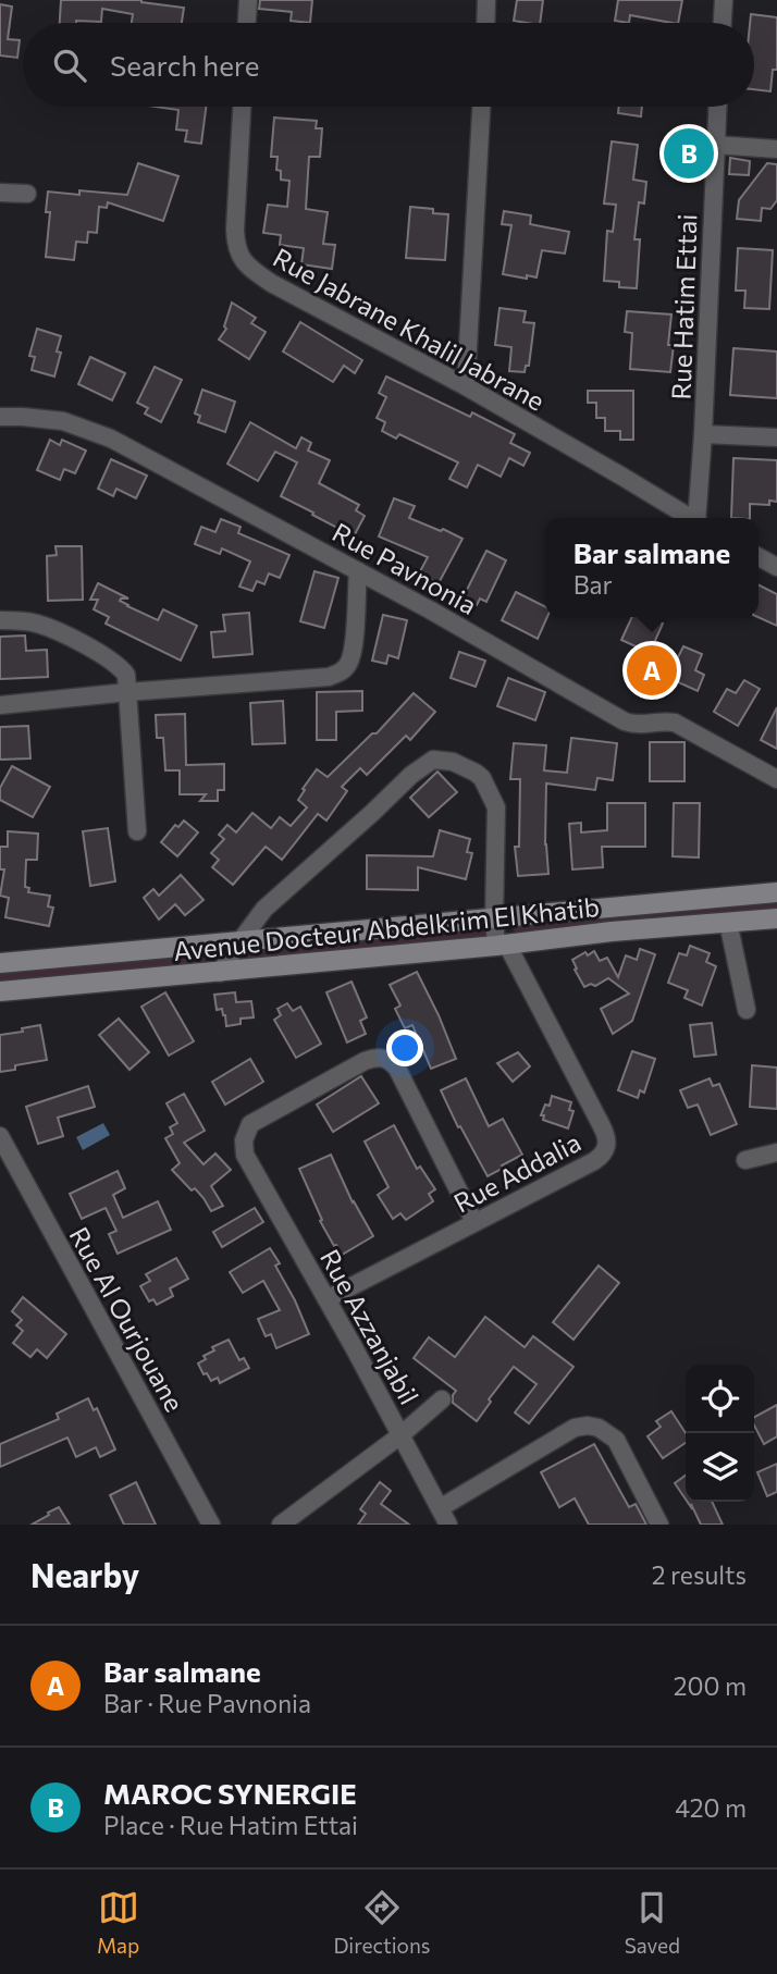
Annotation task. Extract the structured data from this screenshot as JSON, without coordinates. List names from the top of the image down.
{
  "streets": {
    "main road": ["Avenue Docteur Abdelkrim El Khatib"],
    "street": [
      "Rue Hatim Ettai",
      "Rue Jabrane Khalil Jabrane",
      "Rue Pavnonia",
      "Rue Addalia",
      "Rue Al Ourjouane",
      "Rue Azzanjabil"
    ]
  },
  "crossings": [
    ["Avenue Docteur Abdelkrim El Khatib", "Rue Addalia"],
    ["Rue Addalia", "Rue Azzanjabil"]
  ],
  "page": {
    "search": "Search here",
    "pins": ["B", "A"],
    "popup": ["Bar salmane", "Bar"],
    "heading": ["Nearby", "2 results"],
    "list": [
      {
        "mark": "A",
        "name": "Bar salmane",
        "note": "Bar · Rue Pavnonia",
        "value": "200 m"
      },
      {
        "mark": "B",
        "name": "MAROC SYNERGIE",
        "note": "Place · Rue Hatim Ettai",
        "value": "420 m"
      }
    ],
    "nav": ["Map", "Directions", "Saved"]
  }
}
